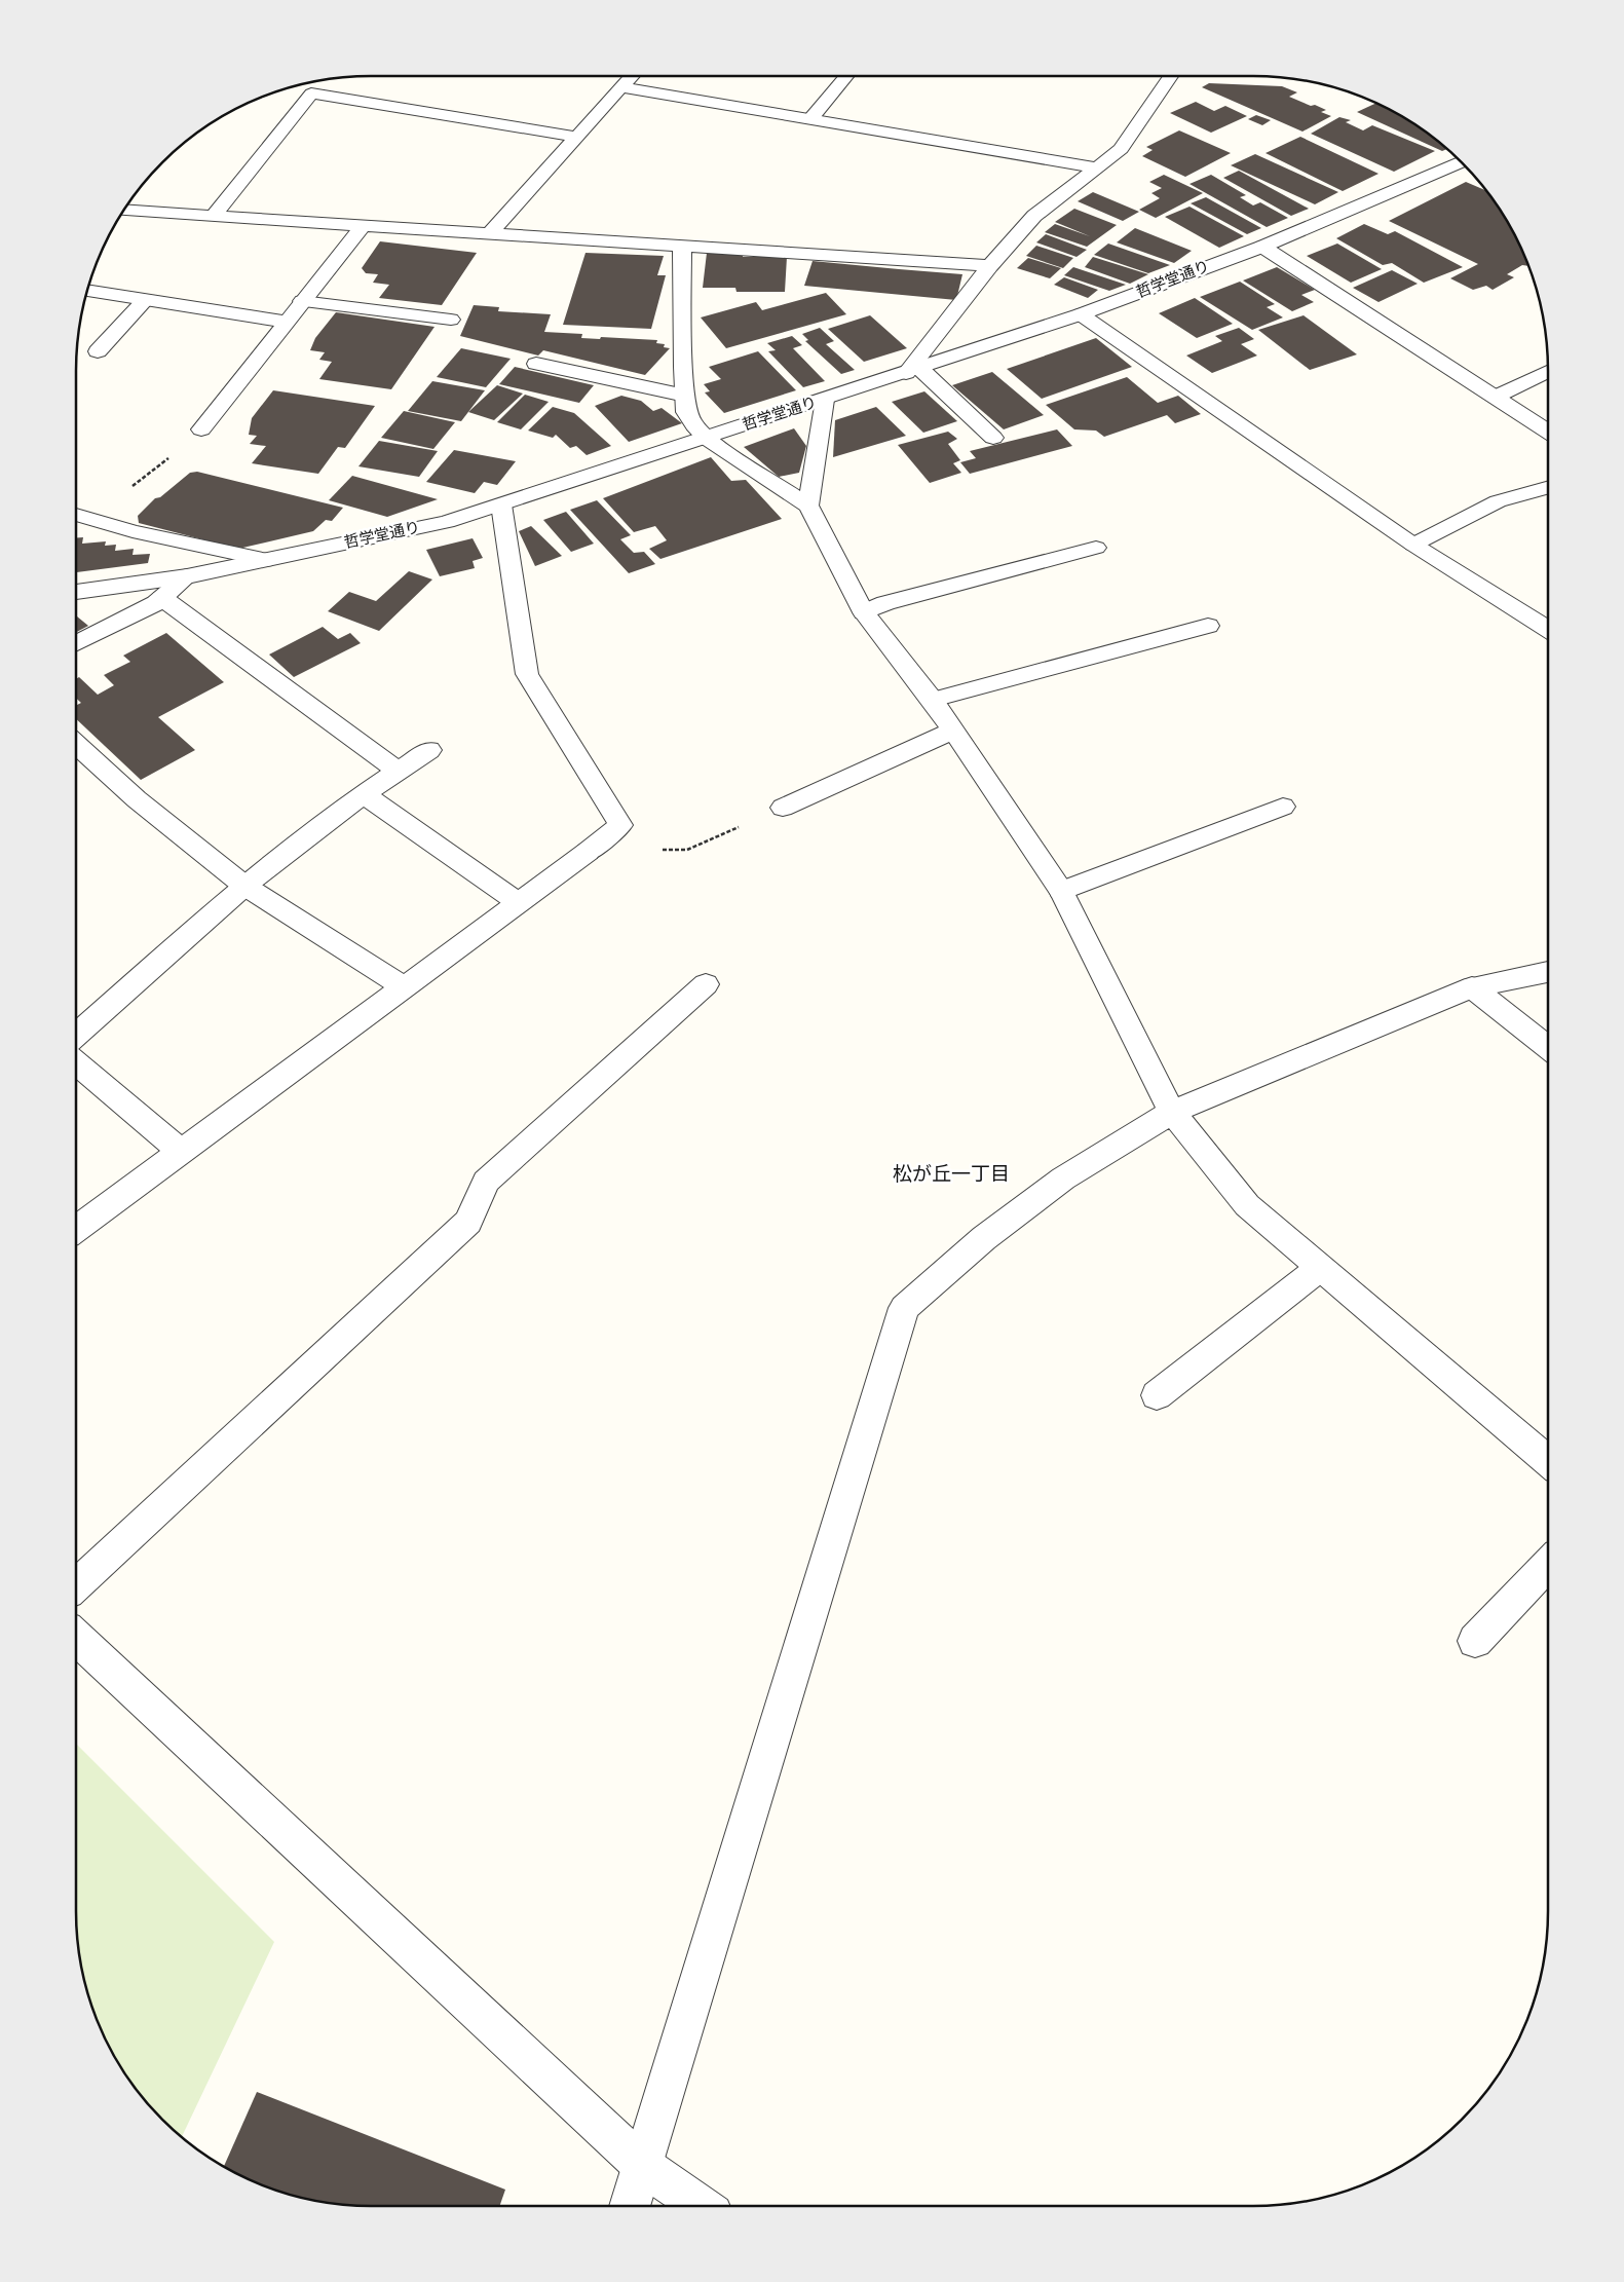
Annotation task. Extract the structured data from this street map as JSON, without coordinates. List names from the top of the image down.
{
  "streets": {
    "street": ["哲学堂通り"]
  },
  "districts": ["松が丘一丁目"]
}
